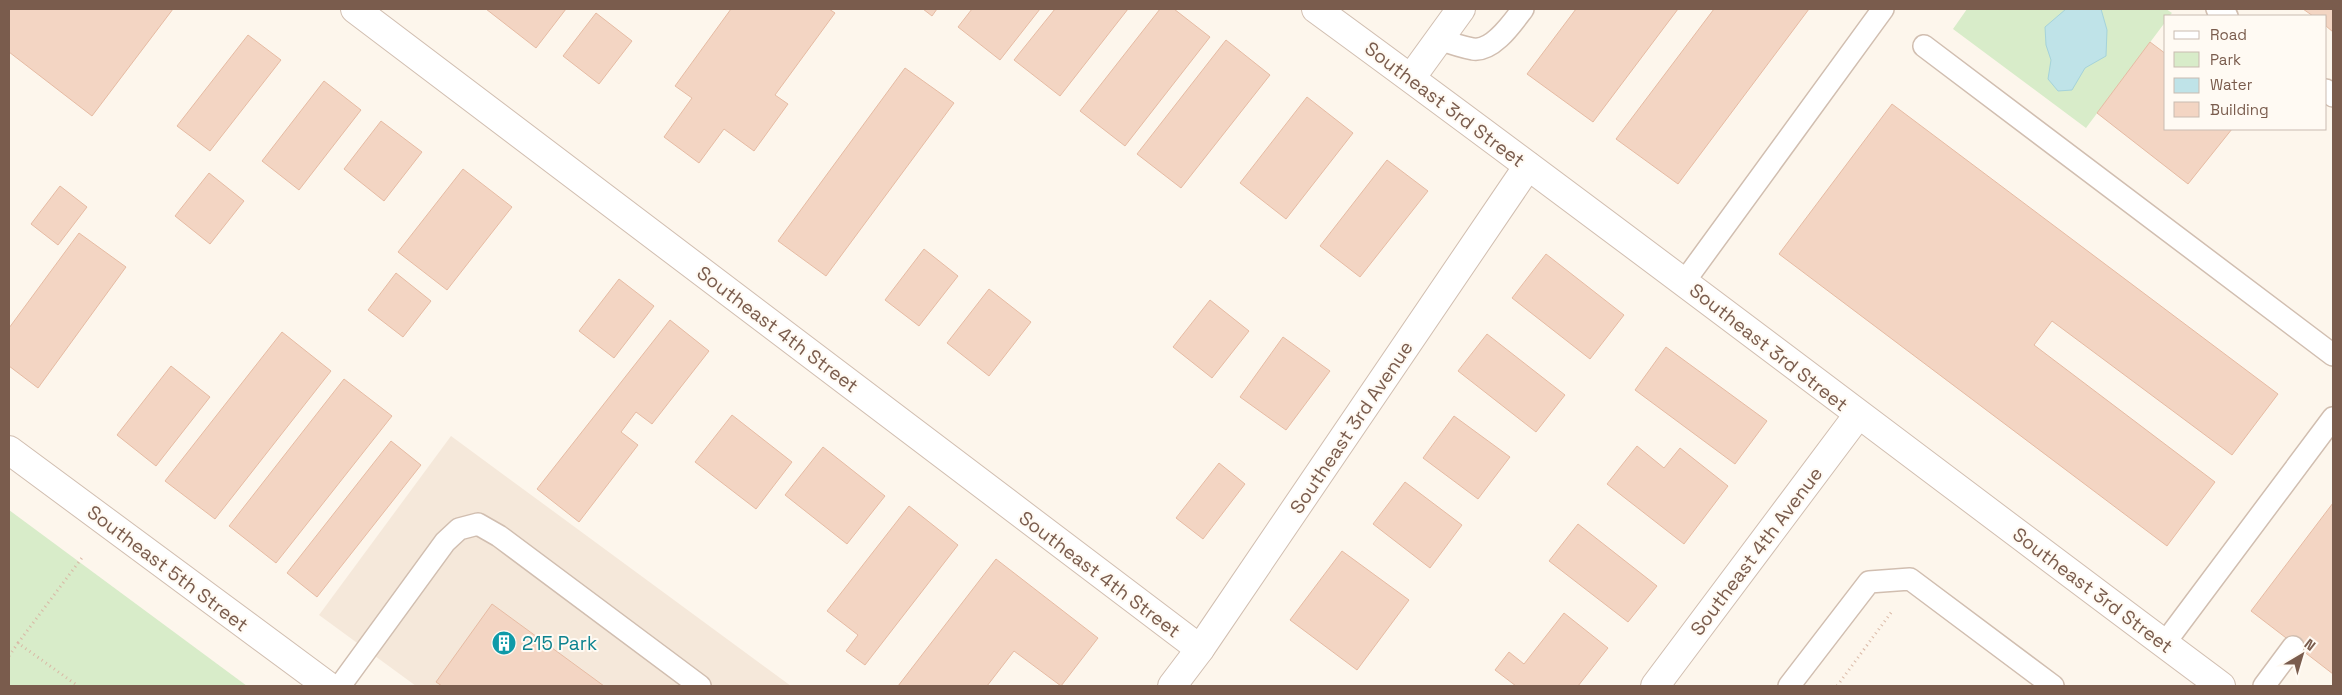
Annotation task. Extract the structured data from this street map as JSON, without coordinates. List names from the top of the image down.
{
  "streets": {
    "street": [
      "Southeast 3rd Street",
      "Southeast 4th Street",
      "Southeast 3rd Avenue",
      "Southeast 4th Avenue",
      "Southeast 5th Street"
    ]
  },
  "crossings": [
    ["Southeast 3rd Street", "Southeast 3rd Avenue"],
    ["Southeast 3rd Street", "Southeast 4th Avenue"],
    ["Southeast 4th Street", "Southeast 3rd Avenue"]
  ],
  "places": {
    "building": ["215 Park"]
  },
  "legend": [
    "Road",
    "Park",
    "Water",
    "Building"
  ],
  "north": "top right"
}
